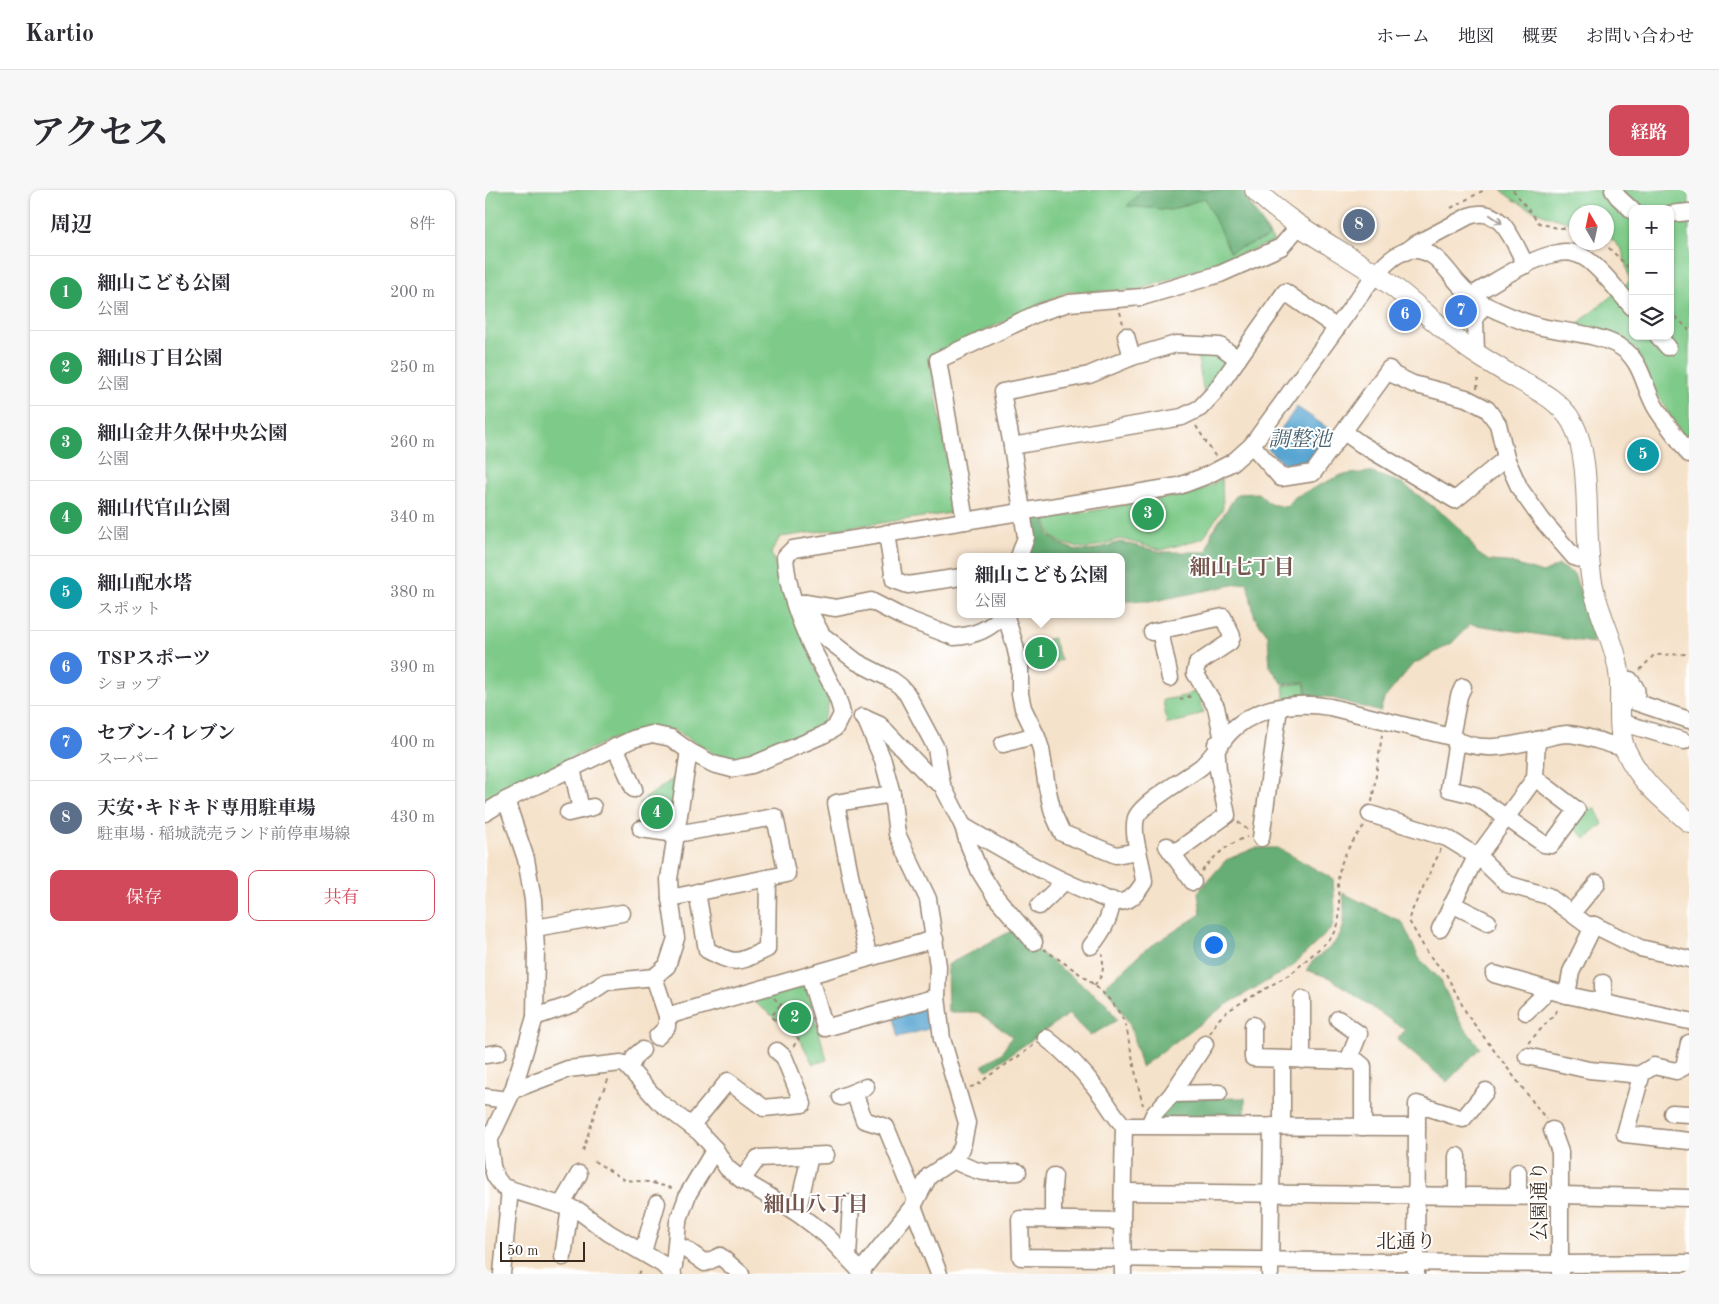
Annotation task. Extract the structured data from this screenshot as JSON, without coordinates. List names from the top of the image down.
{
  "streets": {
    "street": ["公園通り", "北通り"]
  },
  "crossings": [
    ["公園通り", "北通り"]
  ],
  "districts": ["細山七丁目", "細山八丁目"],
  "water": ["調整池"],
  "scale_bar": "50 m",
  "north": "top",
  "page": {
    "header": "Kartio",
    "nav": [
      "ホーム",
      "地図",
      "概要",
      "お問い合わせ"
    ],
    "title": "アクセス",
    "buttons": [
      "経路",
      ["保存", "共有"]
    ],
    "heading": ["周辺", "8件"],
    "map_buttons": ["+", "−"],
    "pins": [
      "8",
      "7",
      "6",
      "5",
      "3",
      "1",
      "4",
      "2"
    ],
    "list": [
      {
        "mark": "1",
        "name": "細山こども公園",
        "note": "公園",
        "value": "200 m"
      },
      {
        "mark": "2",
        "name": "細山8丁目公園",
        "note": "公園",
        "value": "250 m"
      },
      {
        "mark": "3",
        "name": "細山金井久保中央公園",
        "note": "公園",
        "value": "260 m"
      },
      {
        "mark": "4",
        "name": "細山代官山公園",
        "note": "公園",
        "value": "340 m"
      },
      {
        "mark": "5",
        "name": "細山配水塔",
        "note": "スポット",
        "value": "380 m"
      },
      {
        "mark": "6",
        "name": "TSPスポーツ",
        "note": "ショップ",
        "value": "390 m"
      },
      {
        "mark": "7",
        "name": "セブン-イレブン",
        "note": "スーパー",
        "value": "400 m"
      },
      {
        "mark": "8",
        "name": "天安･キドキド専用駐車場",
        "note": "駐車場 · 稲城読売ランド前停車場線",
        "value": "430 m"
      }
    ],
    "popup": ["細山こども公園", "公園"],
    "scale": "50 m"
  }
}
